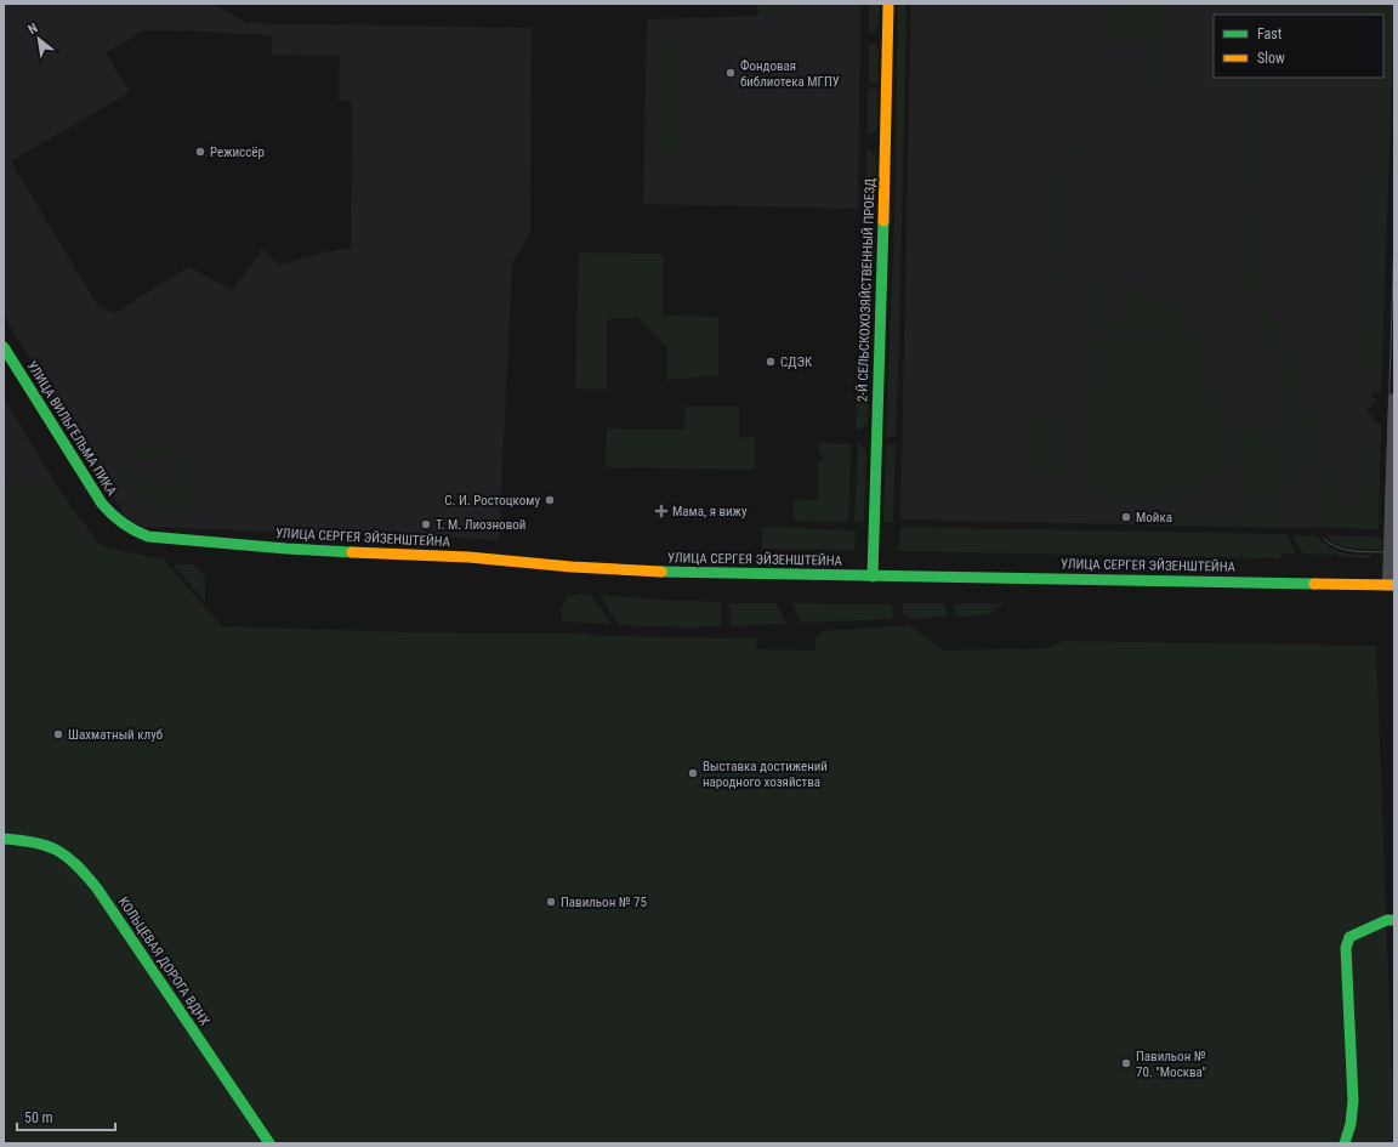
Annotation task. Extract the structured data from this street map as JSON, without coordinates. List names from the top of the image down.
{
  "streets": {
    "main road": [
      "2-Й СЕЛЬСКОХОЗЯЙСТВЕННЫЙ ПРОЕЗД",
      "УЛИЦА ВИЛЬГЕЛЬМА ПИКА",
      "УЛИЦА СЕРГЕЯ ЭЙЗЕНШТЕЙНА",
      "КОЛЬЦЕВАЯ ДОРОГА ВДНХ"
    ]
  },
  "crossings": [
    ["2-Й СЕЛЬСКОХОЗЯЙСТВЕННЫЙ ПРОЕЗД", "УЛИЦА СЕРГЕЯ ЭЙЗЕНШТЕЙНА"],
    ["УЛИЦА ВИЛЬГЕЛЬМА ПИКА", "УЛИЦА СЕРГЕЯ ЭЙЗЕНШТЕЙНА"]
  ],
  "places": {
    "other": [
      "Фондовая библиотека МГПУ",
      "Режиссёр",
      "СДЭК",
      "С. И. Ростоцкому",
      "Мойка",
      "Т. М. Лиозновой",
      "Шахматный клуб",
      "Выставка достижений народного хозяйства",
      "Павильон № 75",
      "Павильон № 70. \"Москва\""
    ],
    "health": ["Мама, я вижу"]
  },
  "legend": ["Fast", "Slow"],
  "scale_bar": "50 m",
  "north": "top left"
}
